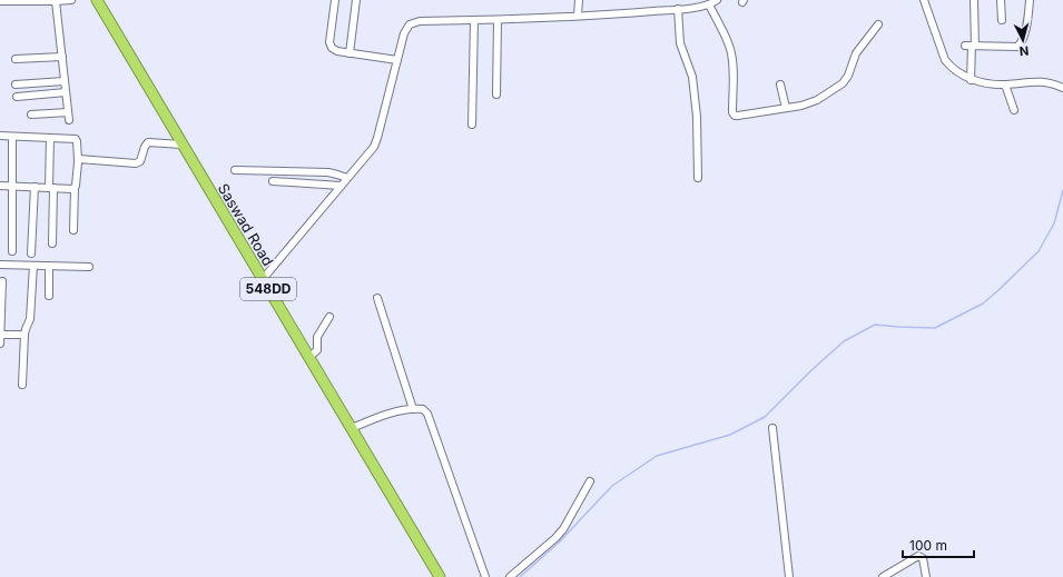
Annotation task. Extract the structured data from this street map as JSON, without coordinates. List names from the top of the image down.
{
  "streets": {
    "highway": ["Saswad Road", "548DD"]
  },
  "scale_bar": "100 m",
  "north": "bottom"
}
